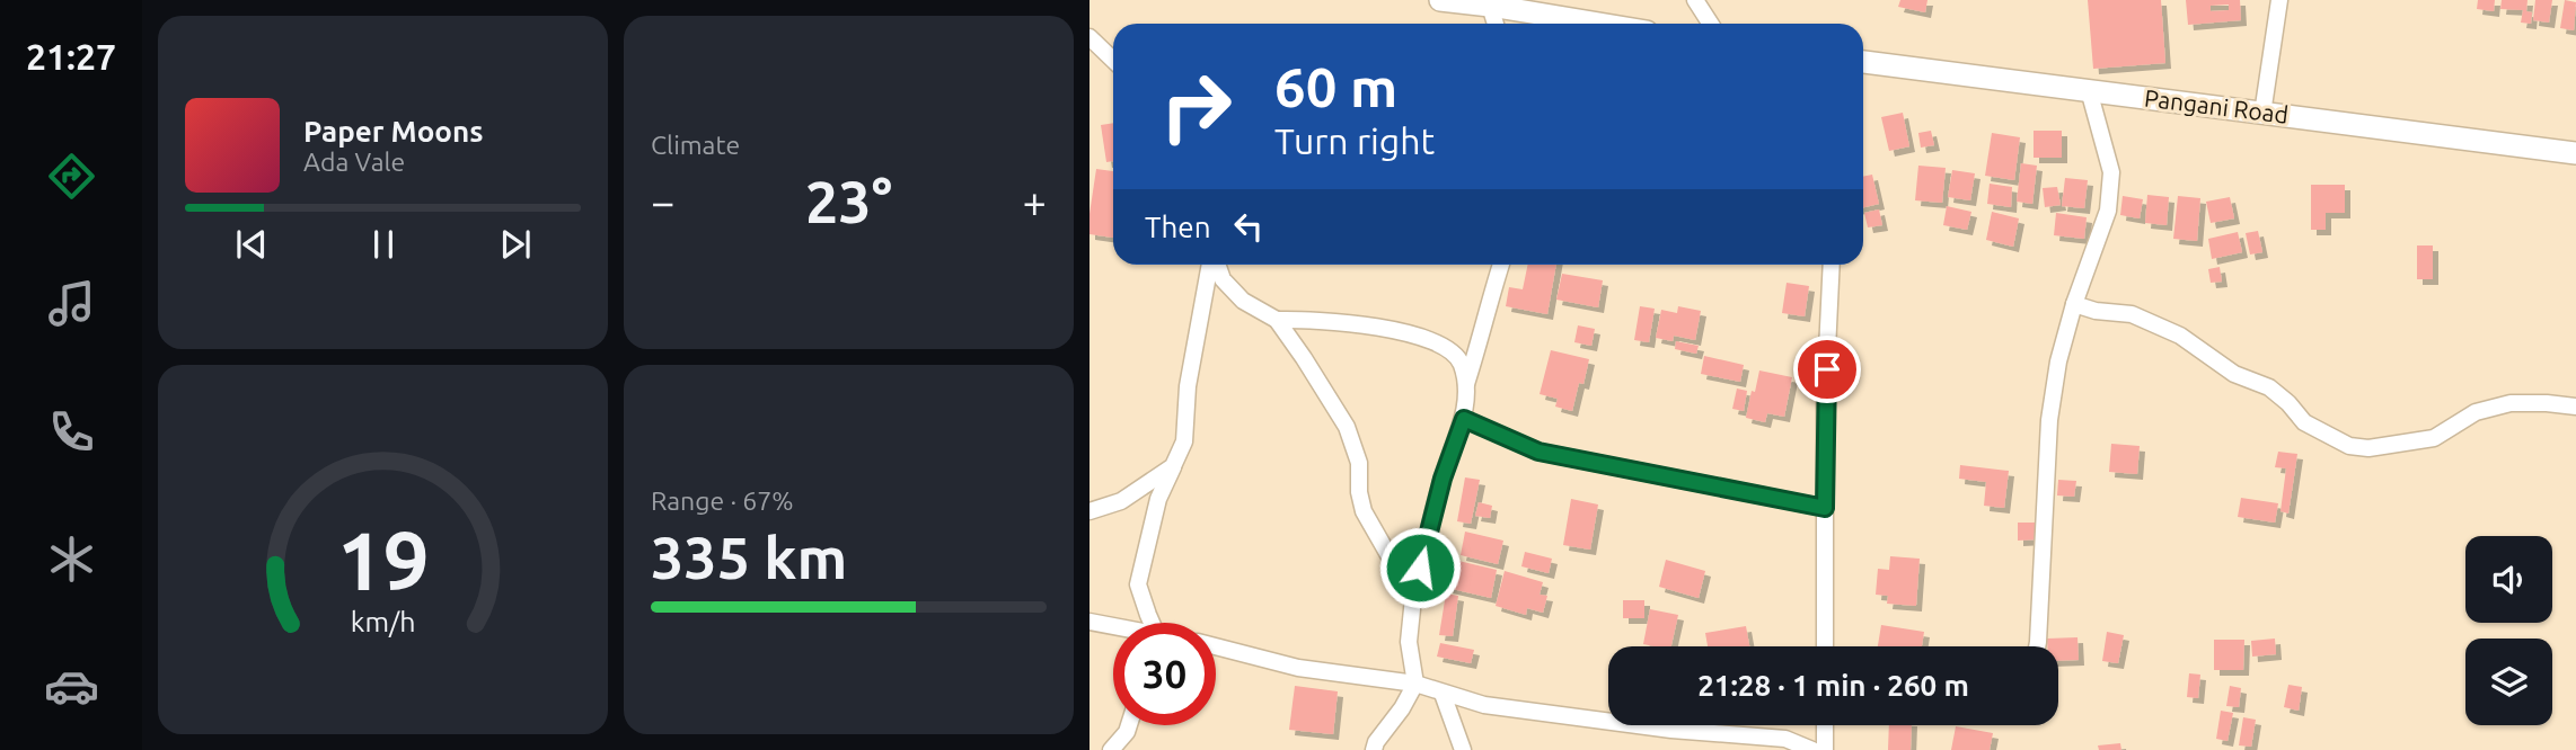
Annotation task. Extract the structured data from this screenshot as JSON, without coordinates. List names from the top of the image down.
{
  "streets": {
    "main road": ["Pangani Road"]
  },
  "page": {
    "tabs": "21:27",
    "tile": [
      "Climate",
      ["Range · 67%", "335 km"]
    ],
    "turn": ["60 m", "Turn right"],
    "song": ["Paper Moons", "Ada Vale"],
    "heat": ["−", "23°", "+"],
    "then": "Then",
    "limit": "30",
    "trip": "21:28 · 1 min · 260 m",
    "gauge": ["19", "km/h"]
  }
}
